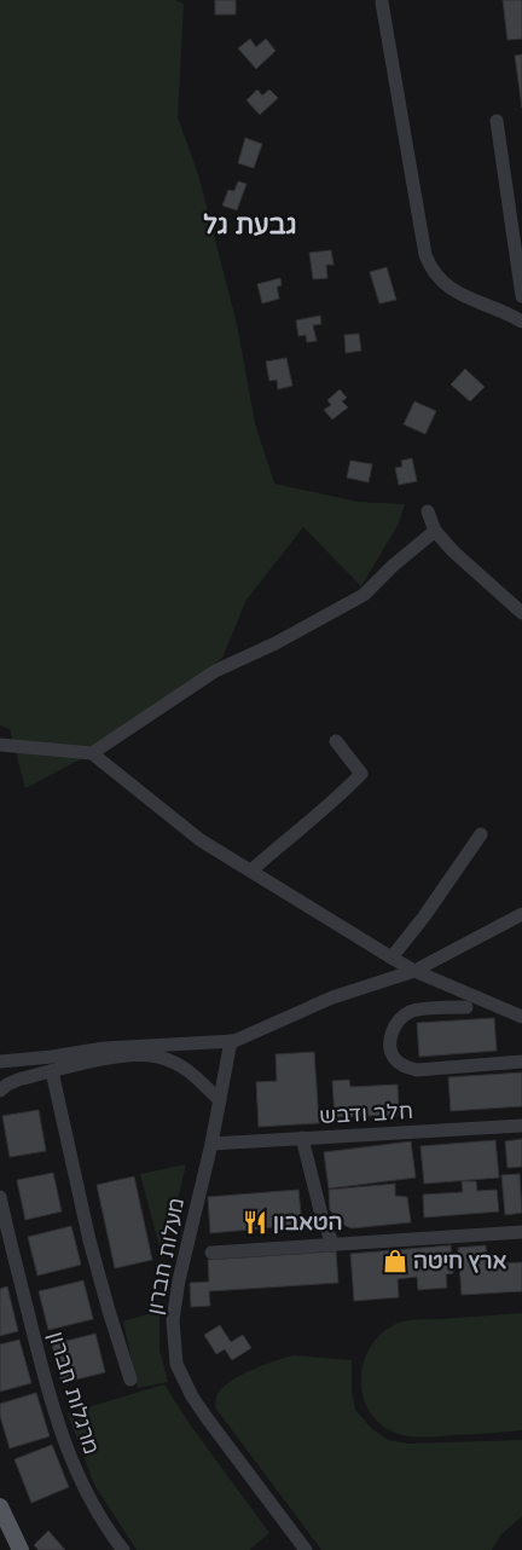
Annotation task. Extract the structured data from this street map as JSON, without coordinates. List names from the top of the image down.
{
  "streets": {
    "street": ["חלב ודבש", "מעלות חברון", "מרגלות חברון"]
  },
  "crossings": [
    ["חלב ודבש", "מעלות חברון"]
  ],
  "districts": ["גבעת גל"],
  "places": {
    "restaurant": ["הטאבון"],
    "shop": ["ארץ חיטה"]
  }
}
